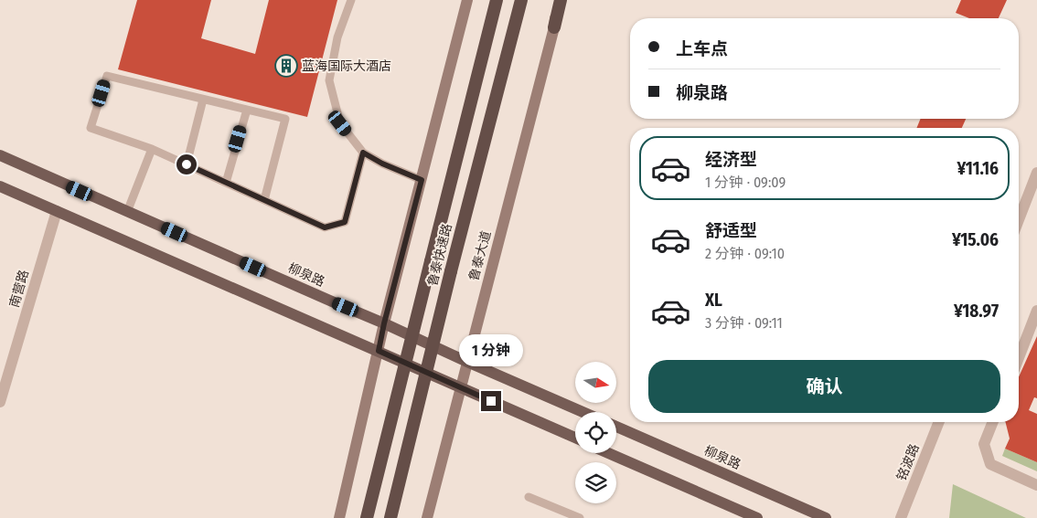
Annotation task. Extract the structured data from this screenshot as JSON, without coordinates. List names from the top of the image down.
{
  "streets": {
    "highway": ["鲁泰快速路"],
    "main road": ["鲁泰大道", "柳泉路"],
    "street": ["南营路", "铭波路"]
  },
  "crossings": [
    ["鲁泰大道", "柳泉路"]
  ],
  "places": {
    "building": ["蓝海国际大酒店"]
  },
  "north": "right",
  "page": {
    "banner": ["上车点", "柳泉路"],
    "list": [
      {
        "name": "经济型",
        "note": "1 分钟 · 09:09",
        "value": "¥11.16"
      },
      {
        "name": "舒适型",
        "note": "2 分钟 · 09:10",
        "value": "¥15.06"
      },
      {
        "name": "XL",
        "note": "3 分钟 · 09:11",
        "value": "¥18.97"
      }
    ],
    "bubble": "1 分钟",
    "buttons": "确认"
  }
}
